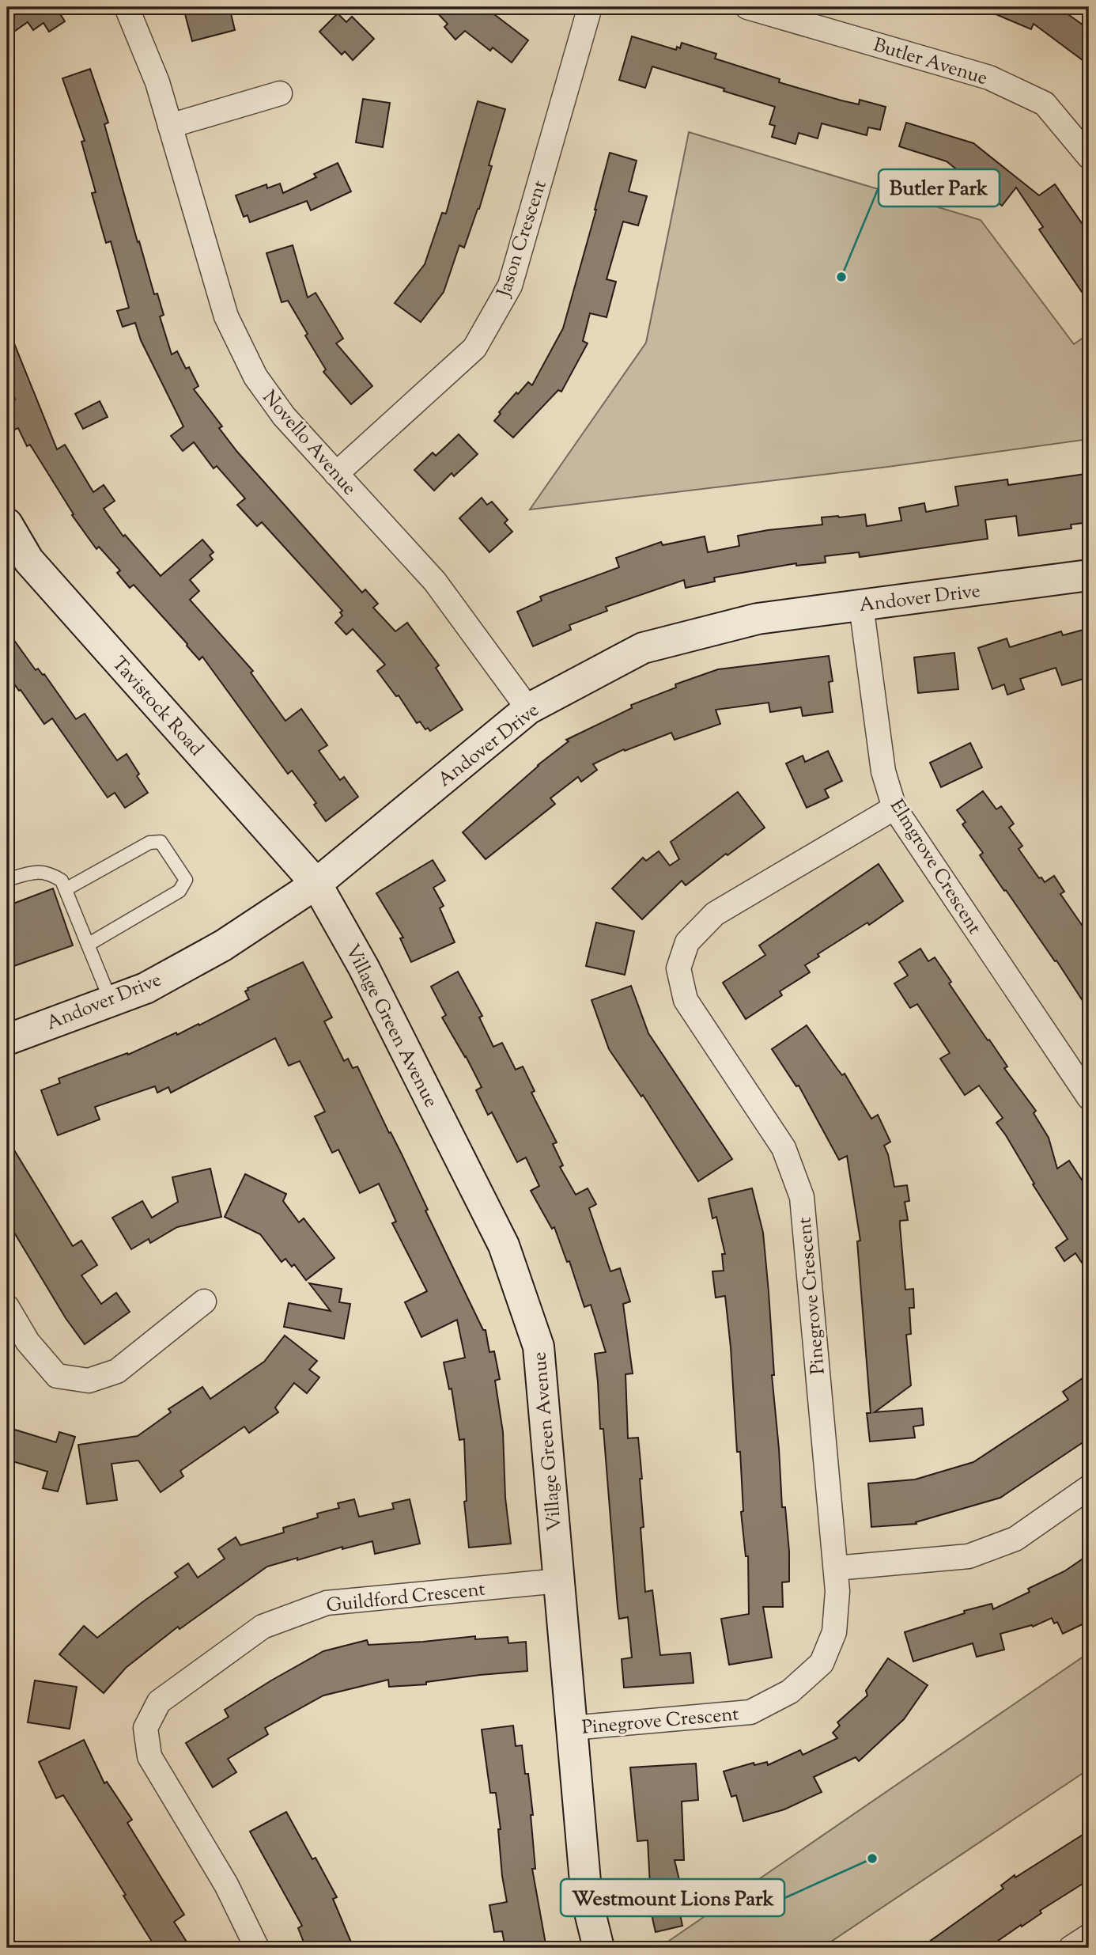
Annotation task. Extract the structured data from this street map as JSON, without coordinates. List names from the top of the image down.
{
  "streets": {
    "street": [
      "Butler Avenue",
      "Jason Crescent",
      "Novello Avenue",
      "Andover Drive",
      "Tavistock Road",
      "Elmgrove Crescent",
      "Village Green Avenue",
      "Pinegrove Crescent",
      "Guildford Crescent"
    ]
  },
  "crossings": [
    ["Jason Crescent", "Novello Avenue"],
    ["Novello Avenue", "Andover Drive"],
    ["Andover Drive", "Tavistock Road"],
    ["Andover Drive", "Elmgrove Crescent"],
    ["Andover Drive", "Village Green Avenue"],
    ["Tavistock Road", "Village Green Avenue"],
    ["Elmgrove Crescent", "Pinegrove Crescent"],
    ["Village Green Avenue", "Pinegrove Crescent"],
    ["Village Green Avenue", "Guildford Crescent"]
  ],
  "places": ["Butler Park", "Westmount Lions Park"]
}
